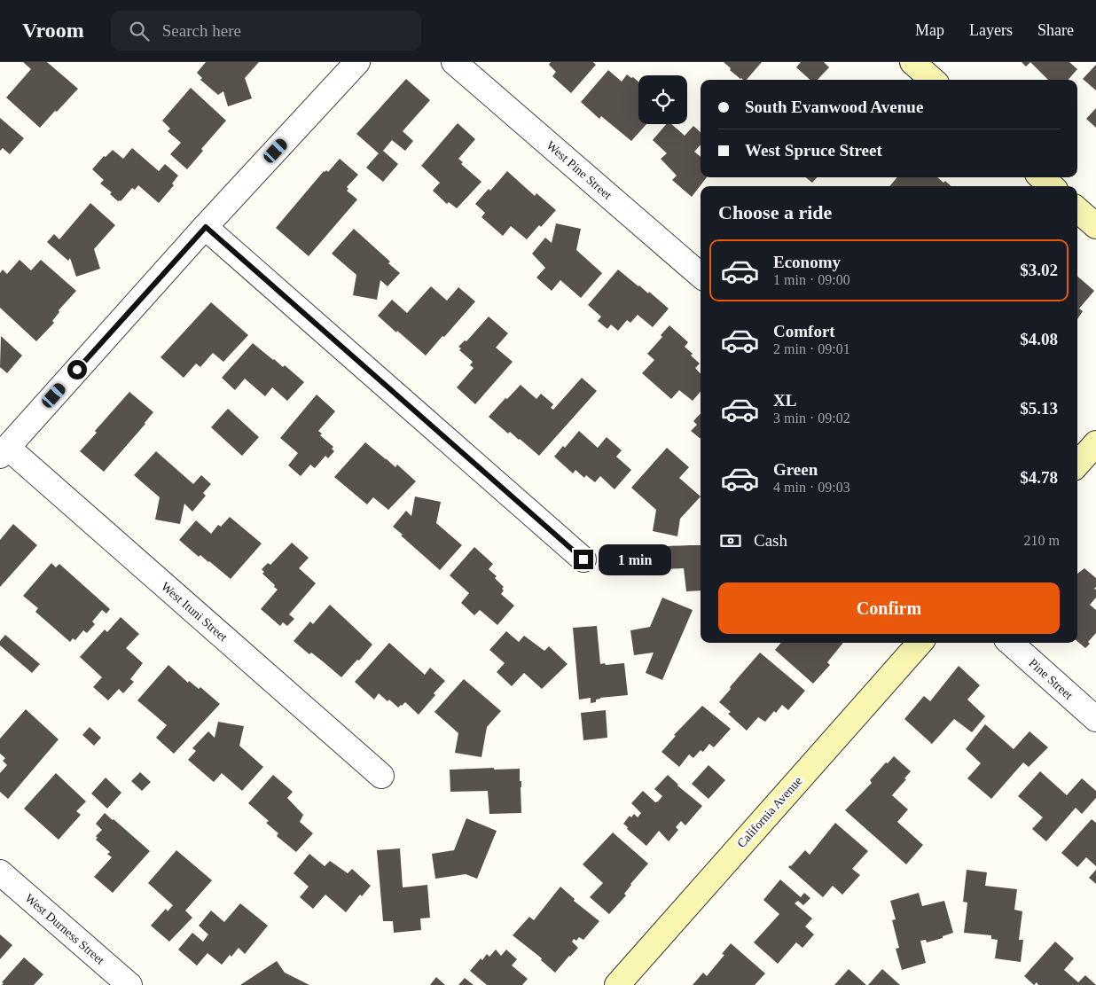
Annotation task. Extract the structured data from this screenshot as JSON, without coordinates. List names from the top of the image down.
{
  "streets": {
    "street": [
      "West Pine Street",
      "West Ituni Street",
      "Pine Street",
      "California Avenue",
      "West Durness Street"
    ]
  },
  "page": {
    "header": "Vroom",
    "search": "Search here",
    "nav": ["Map", "Layers", "Share"],
    "banner": ["South Evanwood Avenue", "West Spruce Street"],
    "heading": "Choose a ride",
    "list": [
      {
        "name": "Economy",
        "note": "1 min · 09:00",
        "value": "$3.02"
      },
      {
        "name": "Comfort",
        "note": "2 min · 09:01",
        "value": "$4.08"
      },
      {
        "name": "XL",
        "note": "3 min · 09:02",
        "value": "$5.13"
      },
      {
        "name": "Green",
        "note": "4 min · 09:03",
        "value": "$4.78"
      }
    ],
    "pay": ["Cash", "210 m"],
    "bubble": "1 min",
    "buttons": "Confirm"
  }
}
